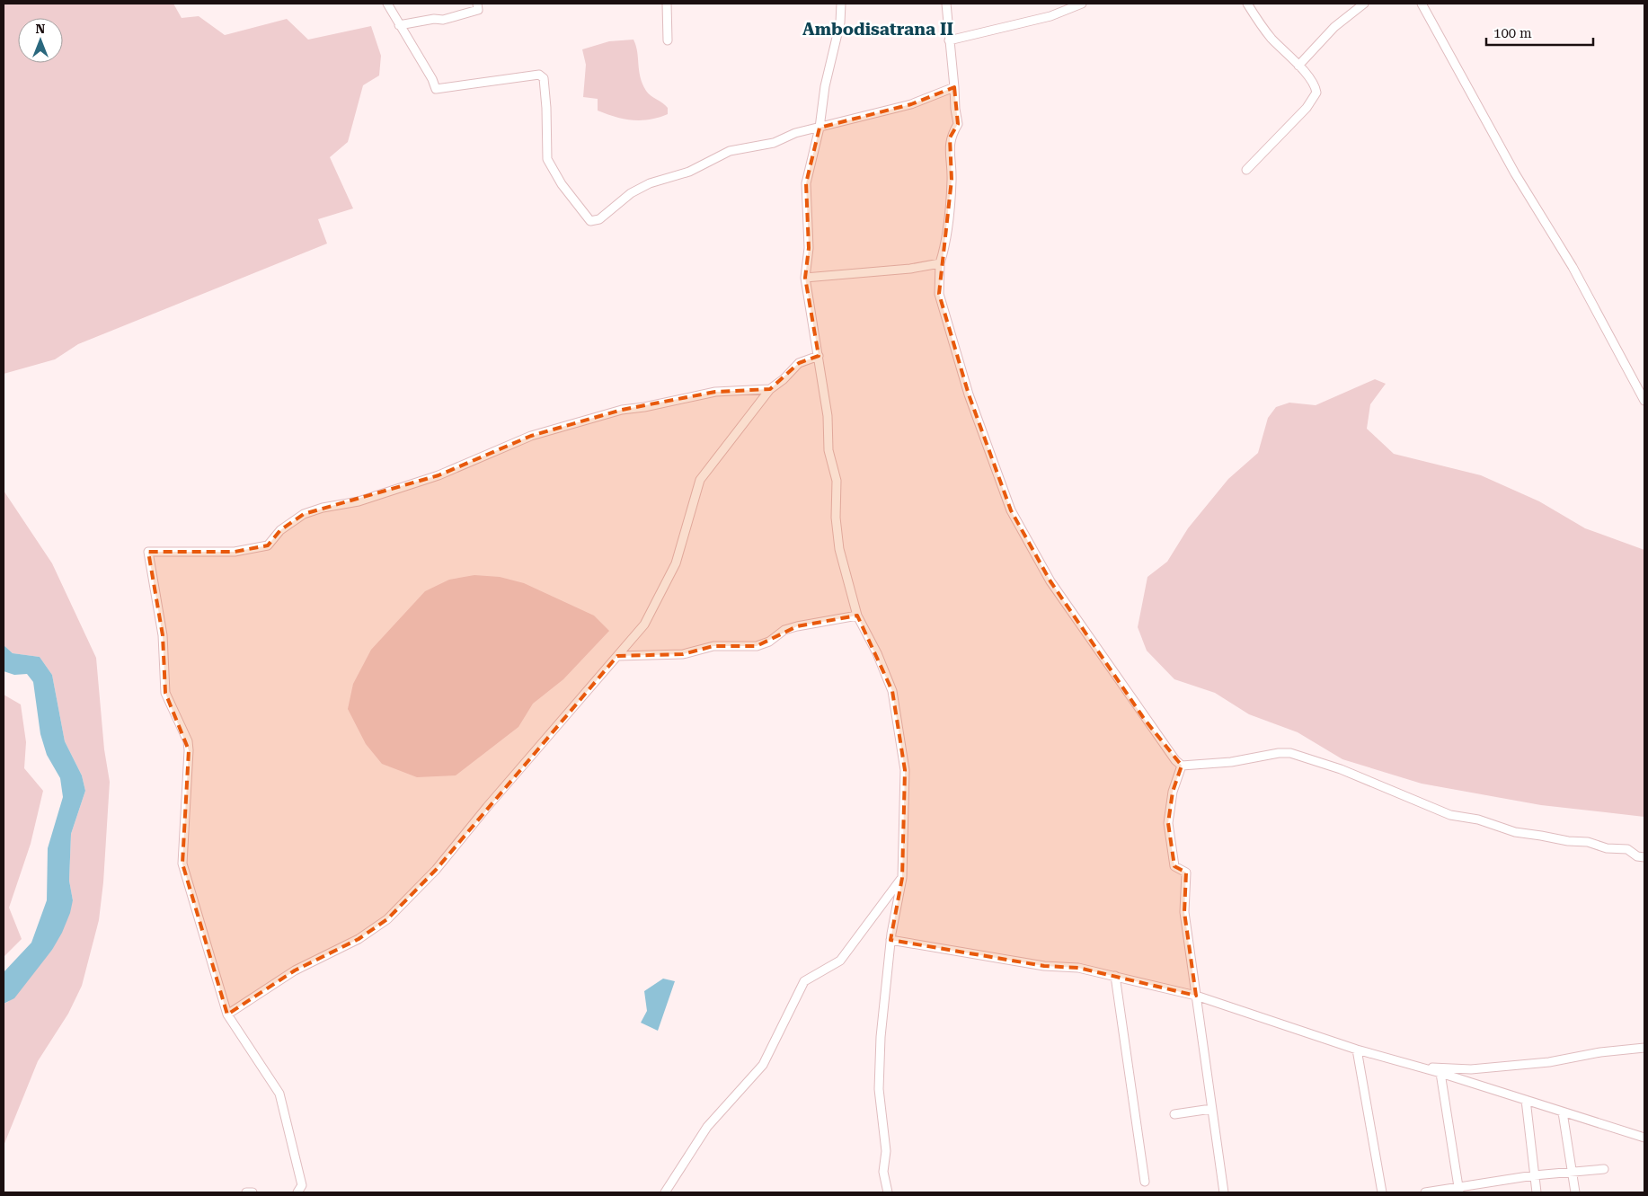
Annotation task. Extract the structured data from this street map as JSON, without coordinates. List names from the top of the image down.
{
  "districts": ["Ambodisatrana II"],
  "scale_bar": "100 m",
  "north": "top"
}
